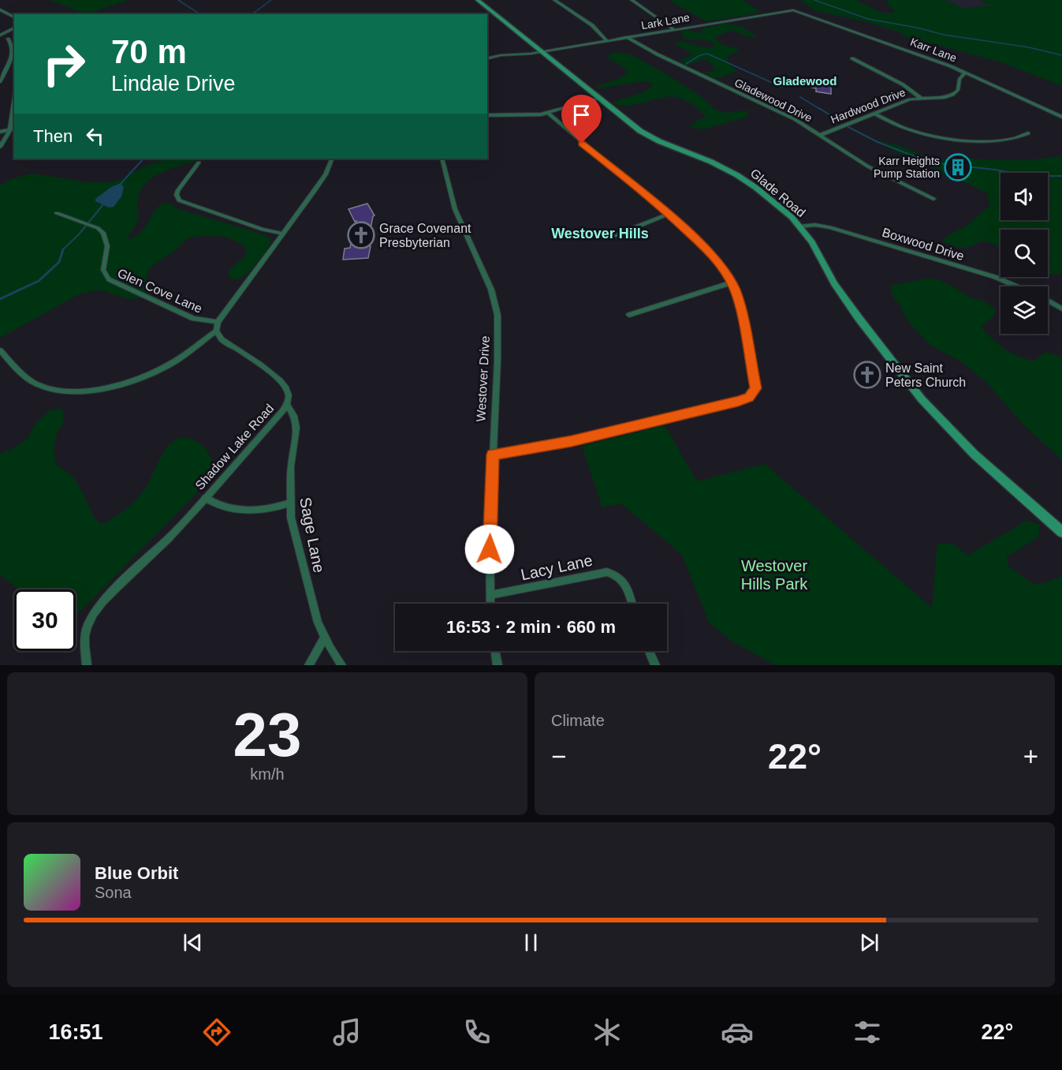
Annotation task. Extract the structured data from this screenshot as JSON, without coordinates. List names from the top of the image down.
{
  "streets": {
    "street": [
      "Lark Lane",
      "Karr Lane",
      "Gladewood Drive",
      "Hardwood Drive",
      "Glade Road",
      "Boxwood Drive",
      "Glen Cove Lane",
      "Westover Drive",
      "Shadow Lake Road",
      "Sage Lane",
      "Lacy Lane"
    ]
  },
  "crossings": [
    ["Lark Lane", "Karr Lane"],
    ["Lark Lane", "Gladewood Drive"],
    ["Lark Lane", "Glade Road"],
    ["Karr Lane", "Hardwood Drive"],
    ["Gladewood Drive", "Hardwood Drive"],
    ["Glade Road", "Boxwood Drive"],
    ["Westover Drive", "Lacy Lane"],
    ["Shadow Lake Road", "Sage Lane"]
  ],
  "districts": ["Gladewood", "Westover Hills"],
  "parks": ["Westover Hills Park"],
  "places": {
    "building": ["Karr Heights Pump Station"],
    "church": ["Grace Covenant Presbyterian", "New Saint Peters Church"]
  },
  "page": {
    "turn": ["70 m", "Lindale Drive"],
    "then": "Then",
    "limit": "30",
    "trip": "16:53 · 2 min · 660 m",
    "tile": [
      ["23", "km/h"],
      "Climate"
    ],
    "heat": ["−", "22°", "+"],
    "song": ["Blue Orbit", "Sona"],
    "tabs": ["16:51", "22°"]
  }
}
